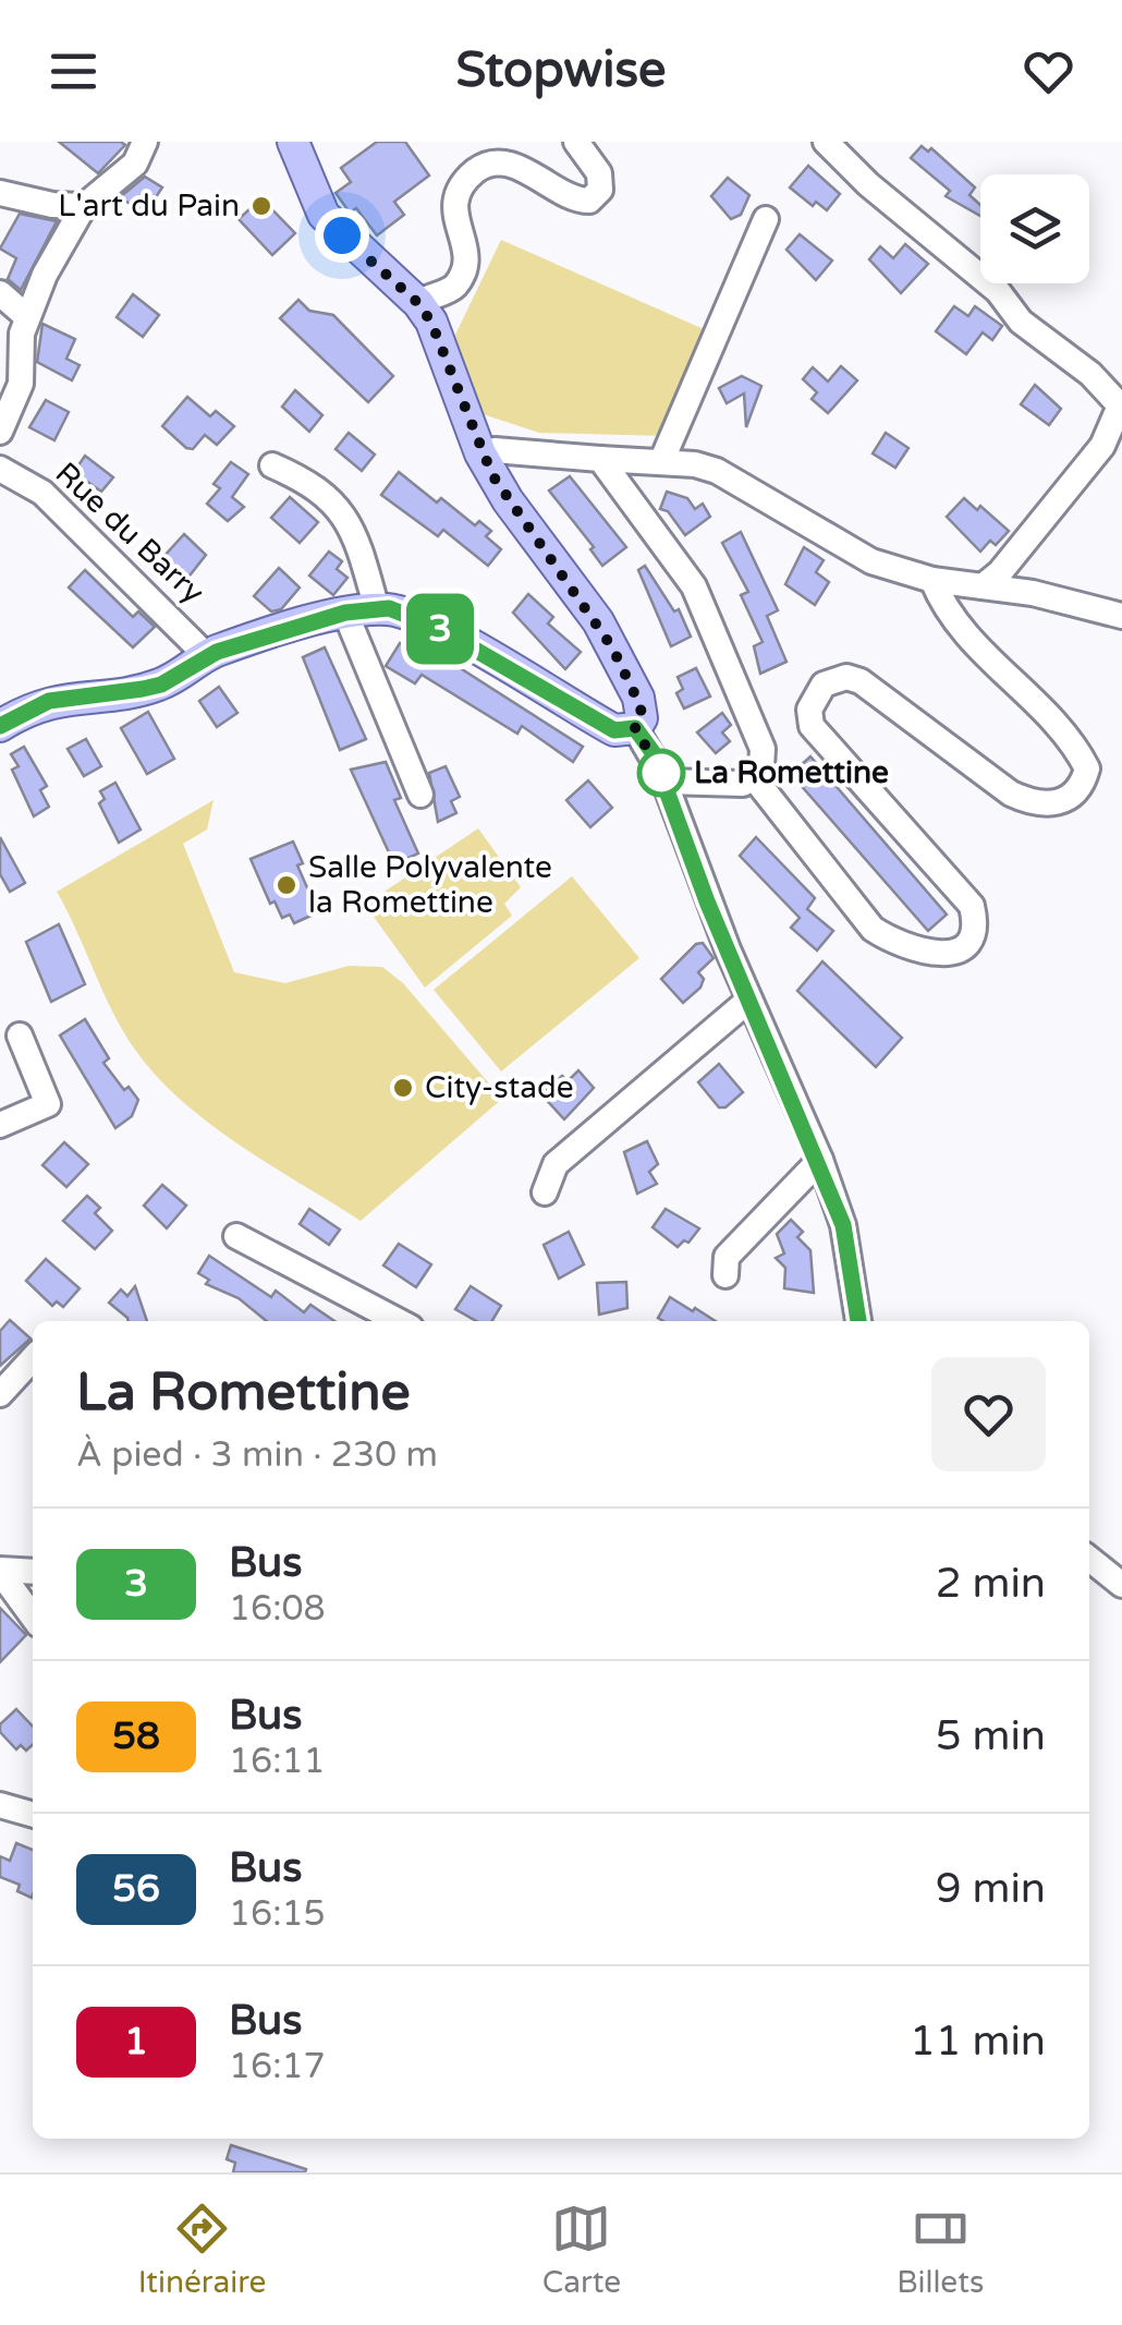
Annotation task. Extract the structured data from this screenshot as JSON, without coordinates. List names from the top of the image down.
{
  "streets": {
    "street": ["Rue du Barry"]
  },
  "places": [
    "L'art du Pain",
    "La Romettine",
    "Salle Polyvalente la Romettine",
    "City-stade"
  ],
  "lines": ["bus line 3"],
  "page": {
    "header": "Stopwise",
    "on_map": "3",
    "heading": ["La Romettine", "À pied · 3 min · 230 m"],
    "list": [
      {
        "mark": "3",
        "name": "Bus",
        "note": "16:08",
        "value": "2 min"
      },
      {
        "mark": "58",
        "name": "Bus",
        "note": "16:11",
        "value": "5 min"
      },
      {
        "mark": "56",
        "name": "Bus",
        "note": "16:15",
        "value": "9 min"
      },
      {
        "mark": "1",
        "name": "Bus",
        "note": "16:17",
        "value": "11 min"
      }
    ],
    "tabs": ["Itinéraire", "Carte", "Billets"]
  }
}
